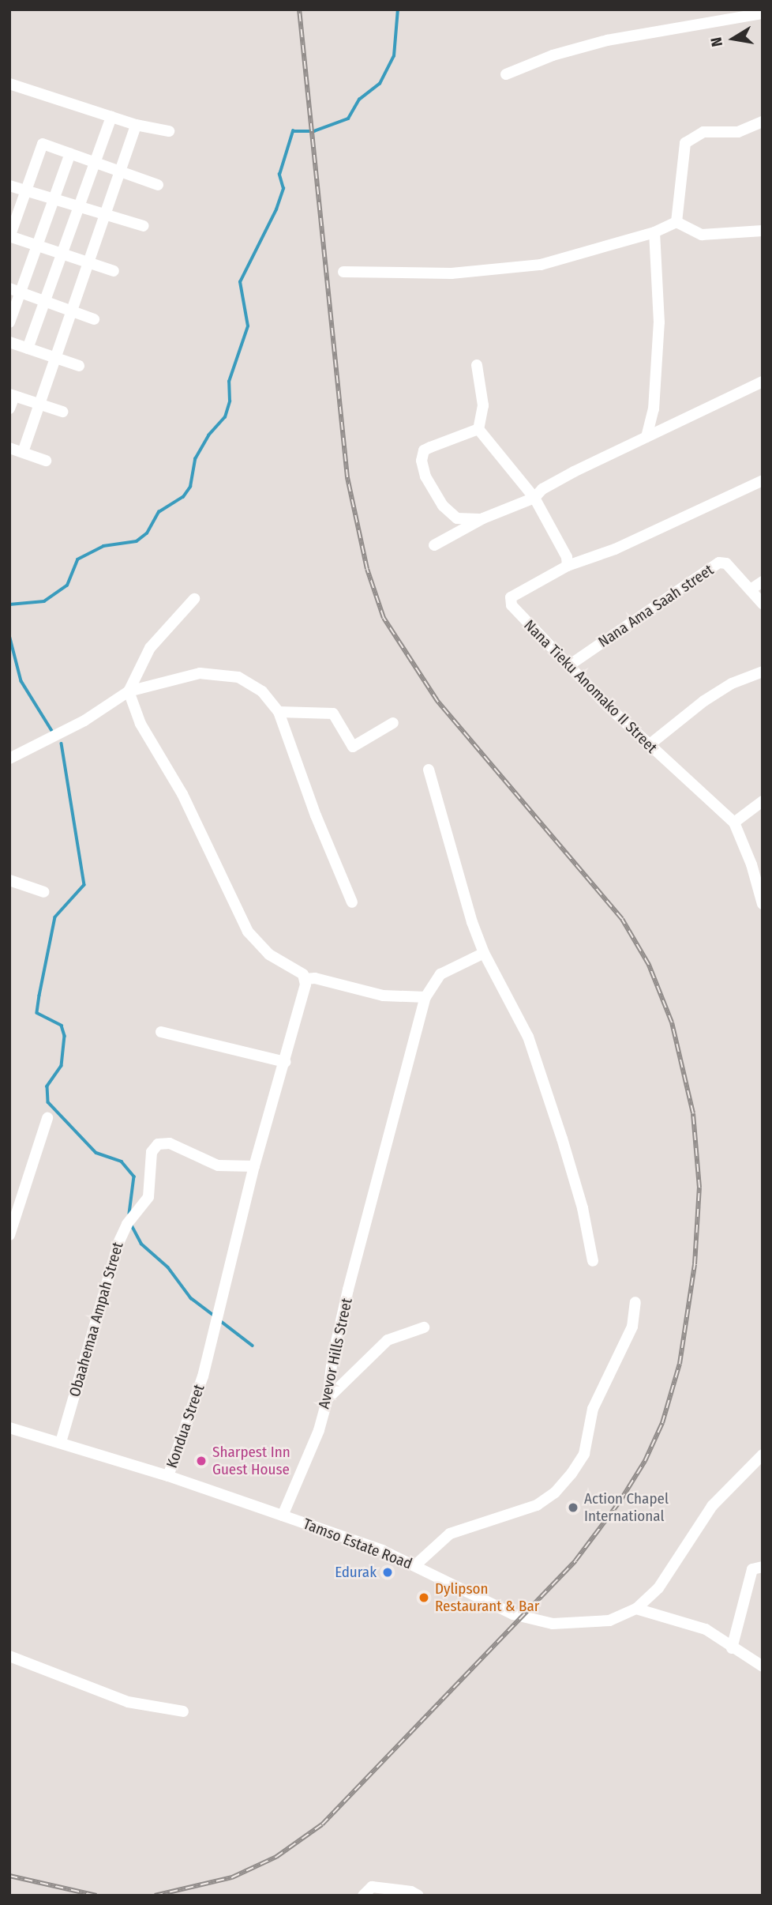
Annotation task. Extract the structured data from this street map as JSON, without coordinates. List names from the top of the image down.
{
  "streets": {
    "street": [
      "Nana Ama Saah street",
      "Nana Tieku Anomako II Street",
      "Obaahemaa Ampah Street",
      "Avevor Hills Street",
      "Kondua Street",
      "Tamso Estate Road"
    ]
  },
  "crossings": [
    ["Nana Ama Saah street", "Nana Tieku Anomako II Street"],
    ["Obaahemaa Ampah Street", "Kondua Street"],
    ["Obaahemaa Ampah Street", "Tamso Estate Road"],
    ["Avevor Hills Street", "Tamso Estate Road"],
    ["Kondua Street", "Tamso Estate Road"]
  ],
  "places": [
    "Sharpest Inn Guest House",
    "Action Chapel International",
    "Edurak",
    "Dylipson Restaurant & Bar"
  ],
  "north": "left"
}
